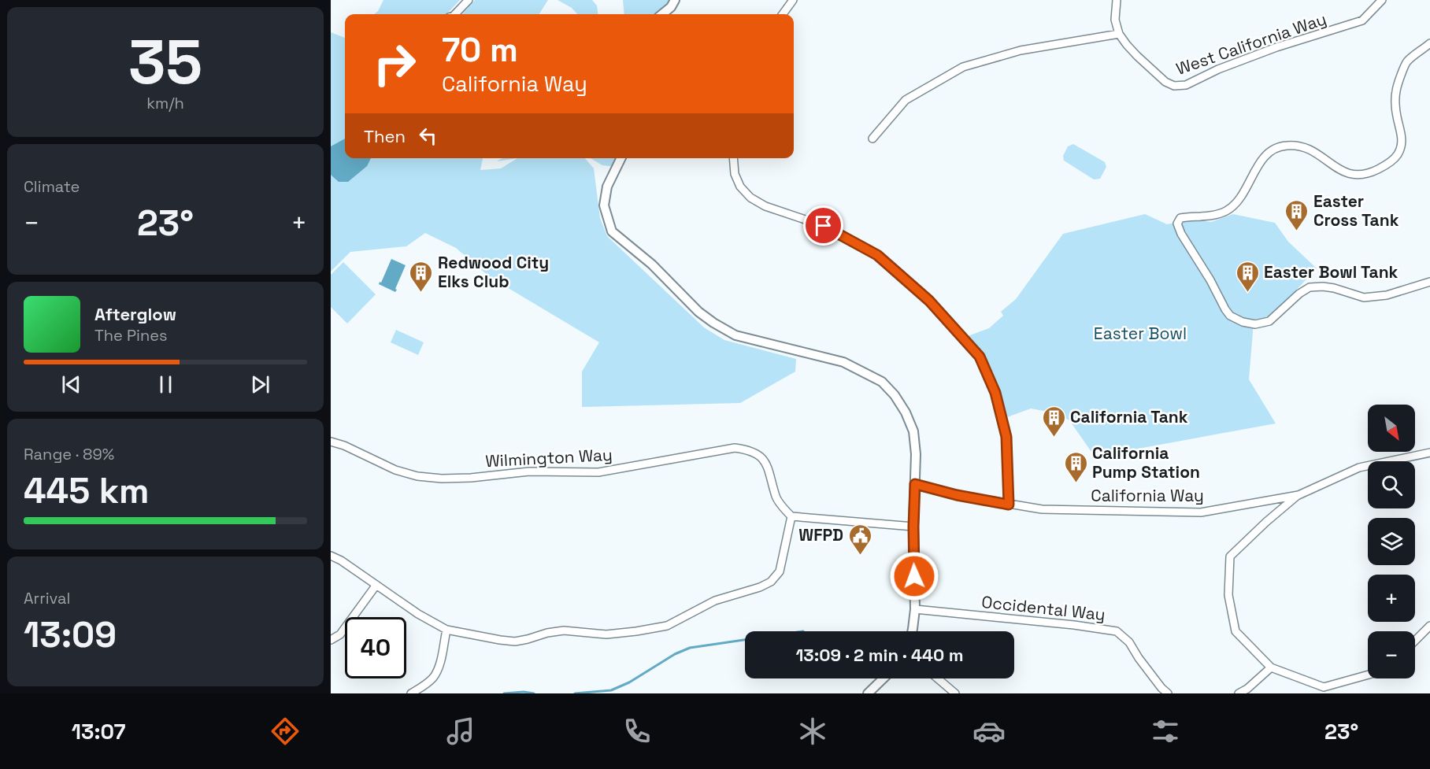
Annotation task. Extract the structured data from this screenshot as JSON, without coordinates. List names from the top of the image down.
{
  "streets": {
    "street": [
      "West California Way",
      "Wilmington Way",
      "California Way",
      "Occidental Way"
    ]
  },
  "parks": ["Easter Bowl"],
  "places": {
    "building": [
      "Easter Cross Tank",
      "Redwood City Elks Club",
      "Easter Bowl Tank",
      "California Tank",
      "California Pump Station"
    ],
    "public building": ["WFPD"]
  },
  "north": "bottom right",
  "page": {
    "tile": [
      ["35", "km/h"],
      "Climate",
      ["Range · 89%", "445 km"],
      ["Arrival", "13:09"]
    ],
    "turn": ["70 m", "California Way"],
    "then": "Then",
    "heat": ["−", "23°", "+"],
    "song": ["Afterglow", "The Pines"],
    "map_buttons": ["+", "−"],
    "limit": "40",
    "trip": "13:09 · 2 min · 440 m",
    "tabs": ["13:07", "23°"]
  }
}
